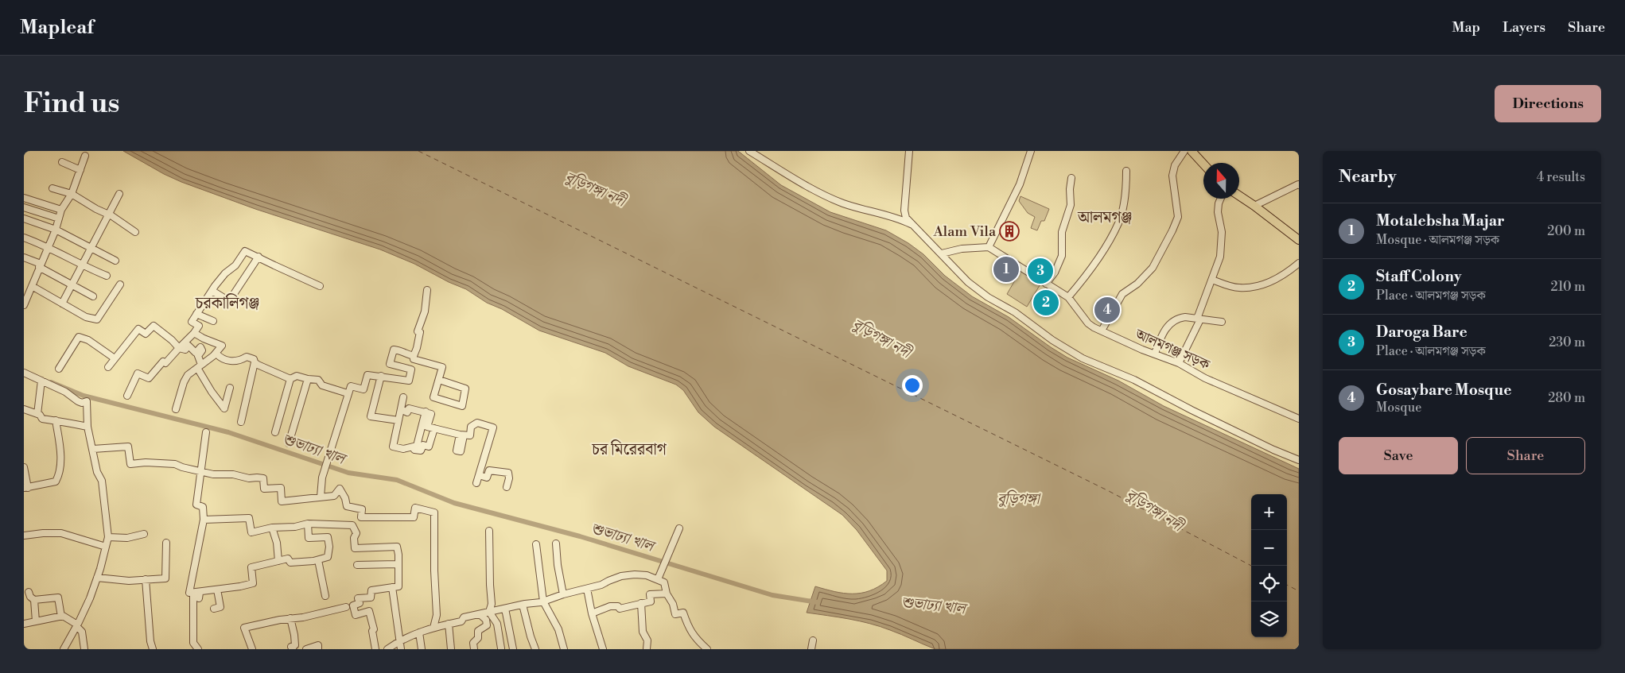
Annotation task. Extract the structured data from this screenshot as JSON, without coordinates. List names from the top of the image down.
{
  "streets": {
    "street": ["আলমগঞ্জ সড়ক"]
  },
  "districts": ["আলমগঞ্জ", "চরকালিগঞ্জ", "চর মিরেরবাগ"],
  "water": ["বুড়িগঙ্গা নদী", "শুভাঢ্যা খাল", "বুড়িগঙ্গা"],
  "places": {
    "building": ["Alam Vila"]
  },
  "north": "top",
  "page": {
    "header": "Mapleaf",
    "nav": ["Map", "Layers", "Share"],
    "buttons": [
      "Directions",
      ["Save", "Share"]
    ],
    "title": "Find us",
    "heading": ["Nearby", "4 results"],
    "list": [
      {
        "mark": "1",
        "name": "Motalebsha Majar",
        "note": "Mosque · আলমগঞ্জ সড়ক",
        "value": "200 m"
      },
      {
        "mark": "2",
        "name": "Staff Colony",
        "note": "Place · আলমগঞ্জ সড়ক",
        "value": "210 m"
      },
      {
        "mark": "3",
        "name": "Daroga Bare",
        "note": "Place · আলমগঞ্জ সড়ক",
        "value": "230 m"
      },
      {
        "mark": "4",
        "name": "Gosaybare Mosque",
        "note": "Mosque",
        "value": "280 m"
      }
    ],
    "pins": [
      "1",
      "3",
      "2",
      "4"
    ],
    "map_buttons": ["+", "−"]
  }
}
